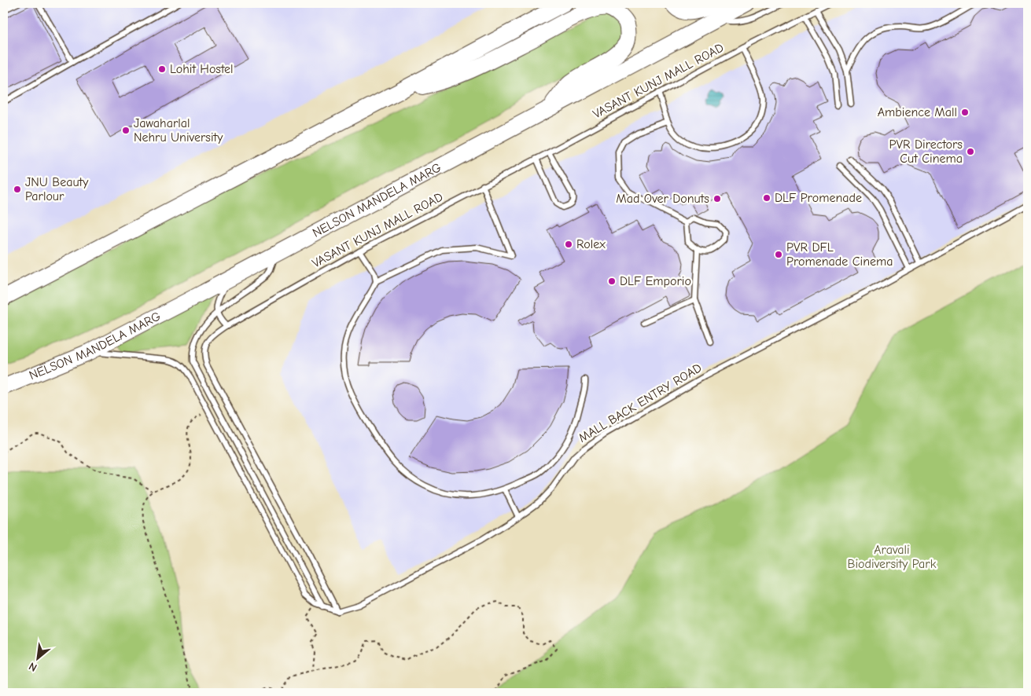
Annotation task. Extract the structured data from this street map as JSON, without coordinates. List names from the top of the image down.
{
  "streets": {
    "main road": ["NELSON MANDELA MARG"],
    "lane": ["VASANT KUNJ MALL ROAD", "MALL BACK ENTRY ROAD"]
  },
  "crossings": [
    ["VASANT KUNJ MALL ROAD", "MALL BACK ENTRY ROAD"]
  ],
  "parks": ["Aravali Biodiversity Park"],
  "places": [
    "Lohit Hostel",
    "Ambience Mall",
    "Jawaharlal Nehru University",
    "PVR Directors Cut Cinema",
    "JNU Beauty Parlour",
    "DLF Promenade",
    "Mad Over Donuts",
    "Rolex",
    "PVR DFL Promenade Cinema",
    "DLF Emporio"
  ],
  "north": "bottom left"
}
